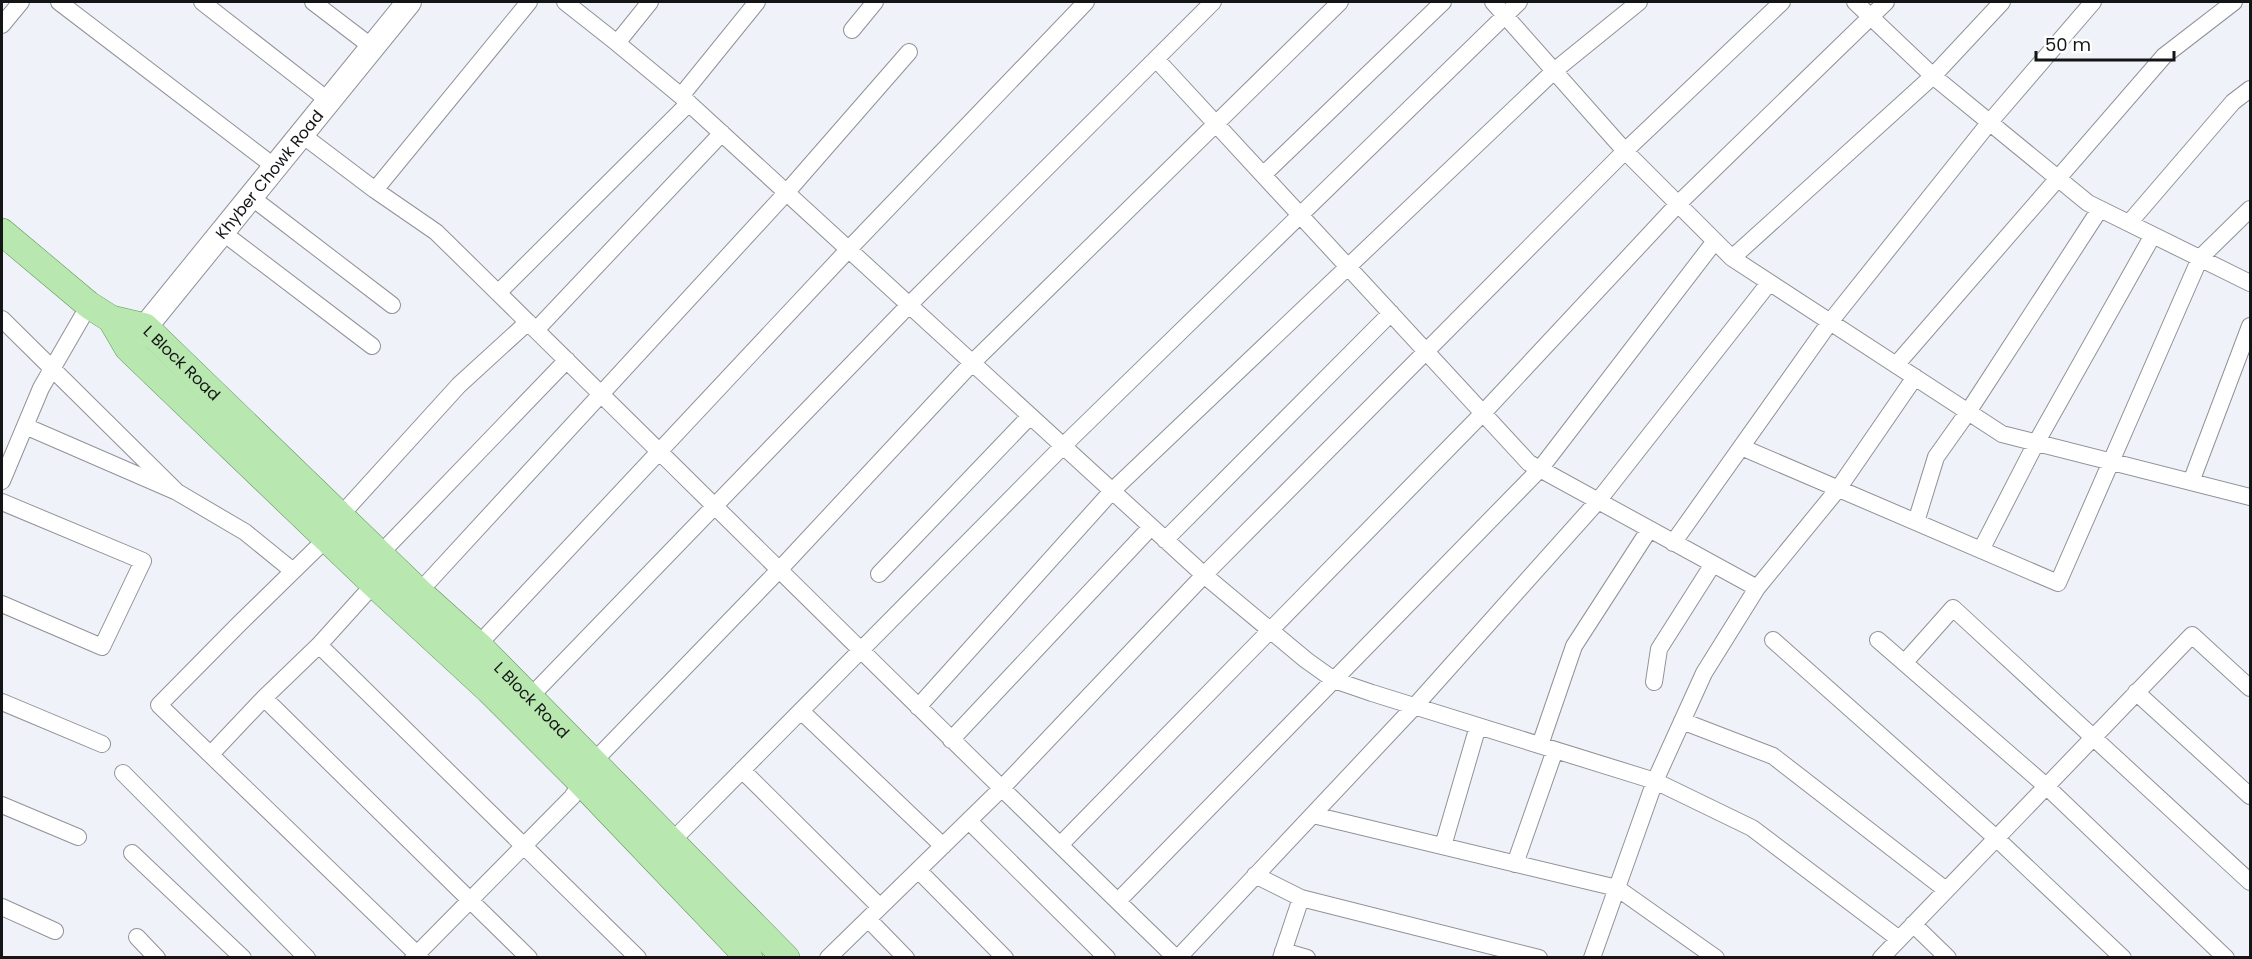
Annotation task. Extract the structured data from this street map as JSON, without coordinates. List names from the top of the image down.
{
  "streets": {
    "main road": ["L Block Road"],
    "street": ["Khyber Chowk Road"]
  },
  "crossings": [
    ["Khyber Chowk Road", "L Block Road"]
  ],
  "scale_bar": "50 m"
}
